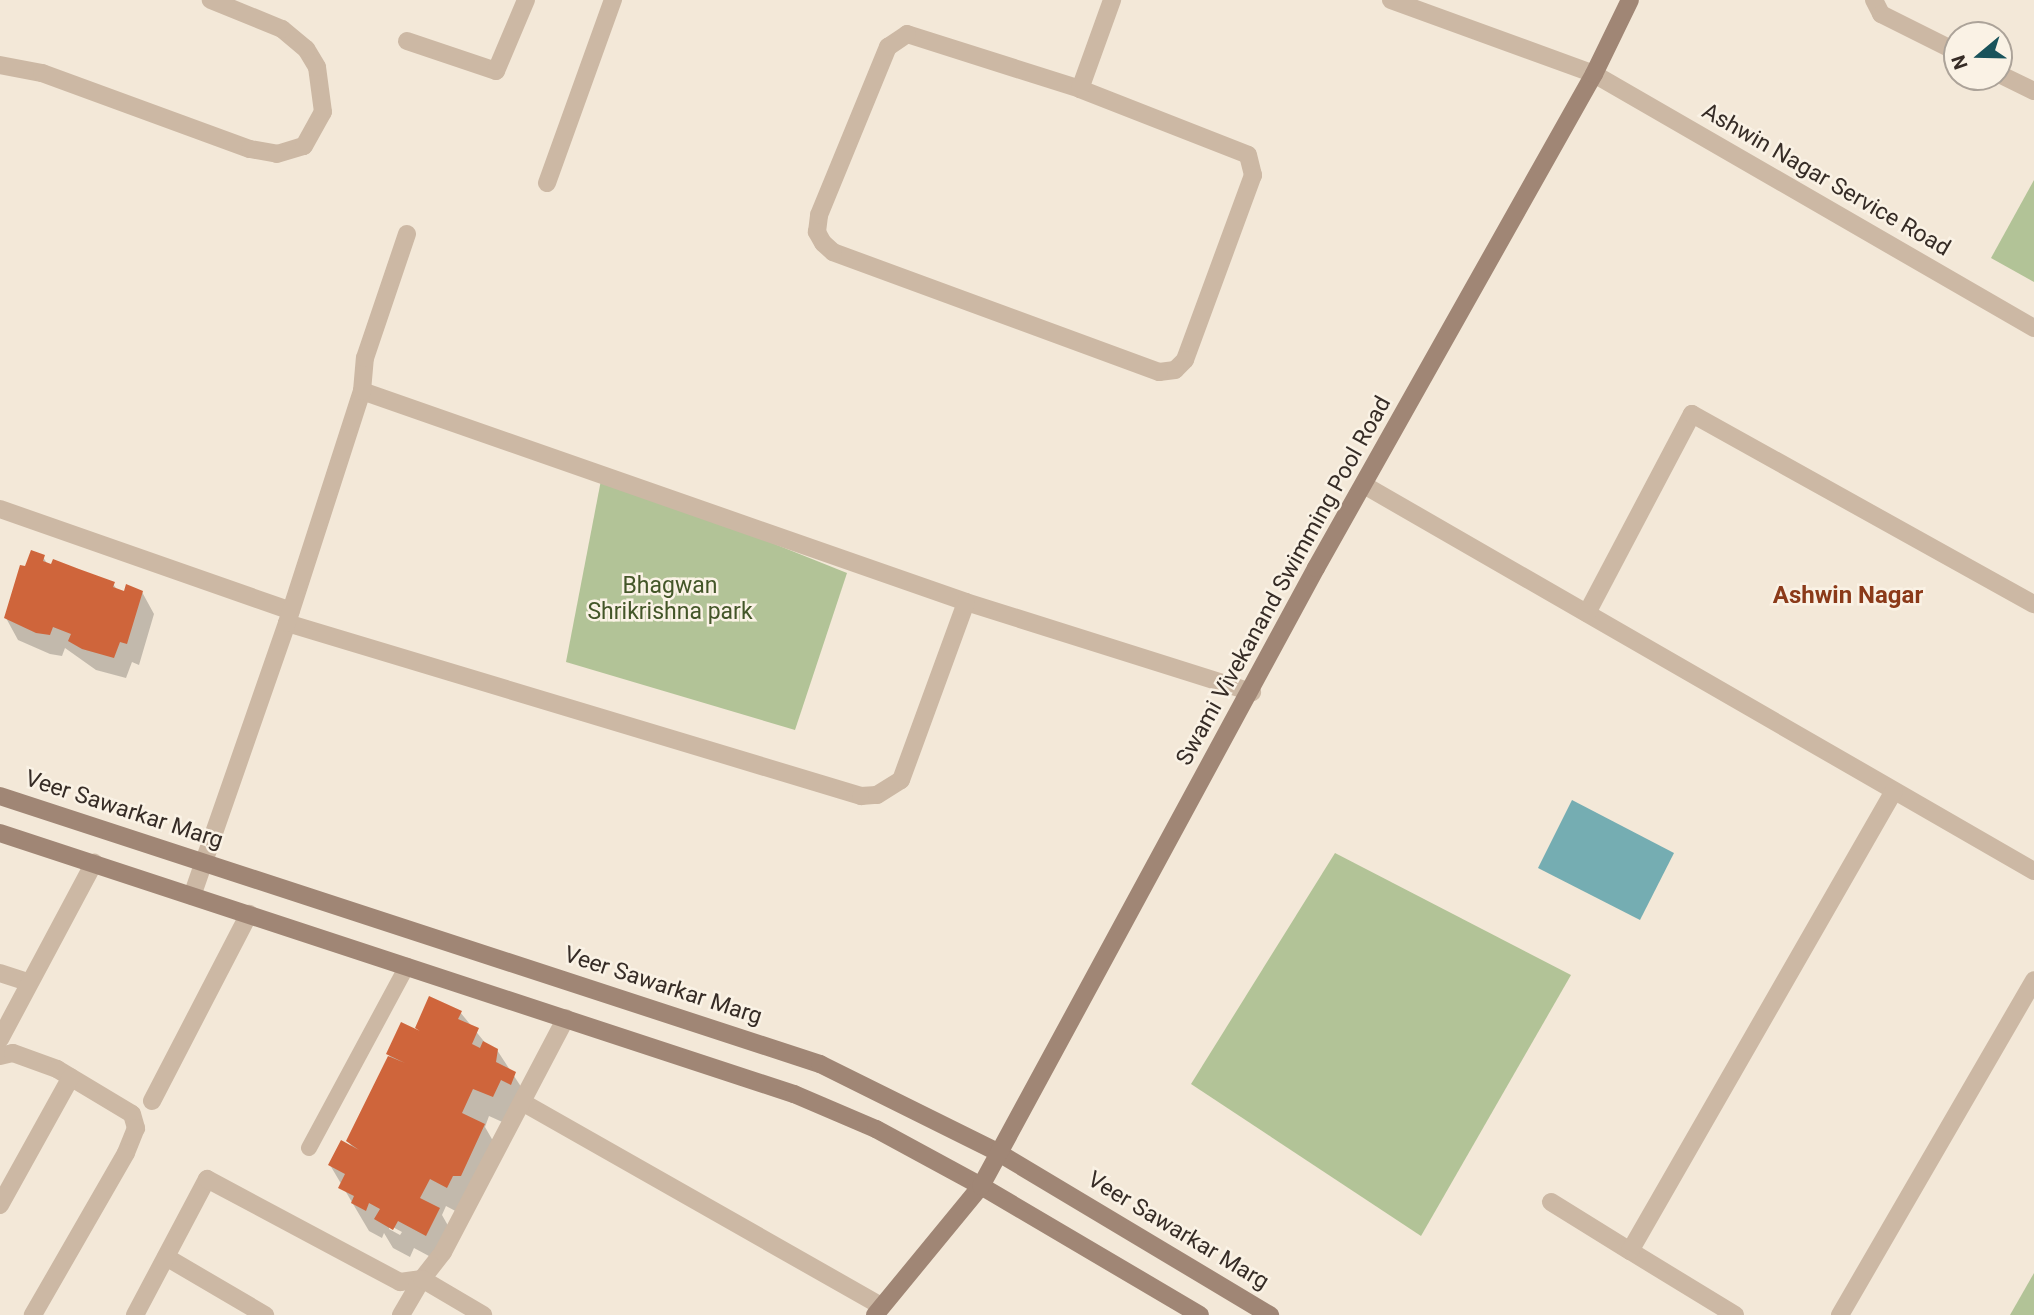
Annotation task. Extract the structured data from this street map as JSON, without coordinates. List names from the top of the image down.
{
  "streets": {
    "street": ["Ashwin Nagar Service Road", "Swami Vivekanand Swimming Pool Road", "Veer Sawarkar Marg"]
  },
  "crossings": [
    ["Ashwin Nagar Service Road", "Swami Vivekanand Swimming Pool Road"],
    ["Swami Vivekanand Swimming Pool Road", "Veer Sawarkar Marg"]
  ],
  "districts": ["Ashwin Nagar"],
  "parks": ["Bhagwan Shrikrishna park"],
  "north": "left"
}
